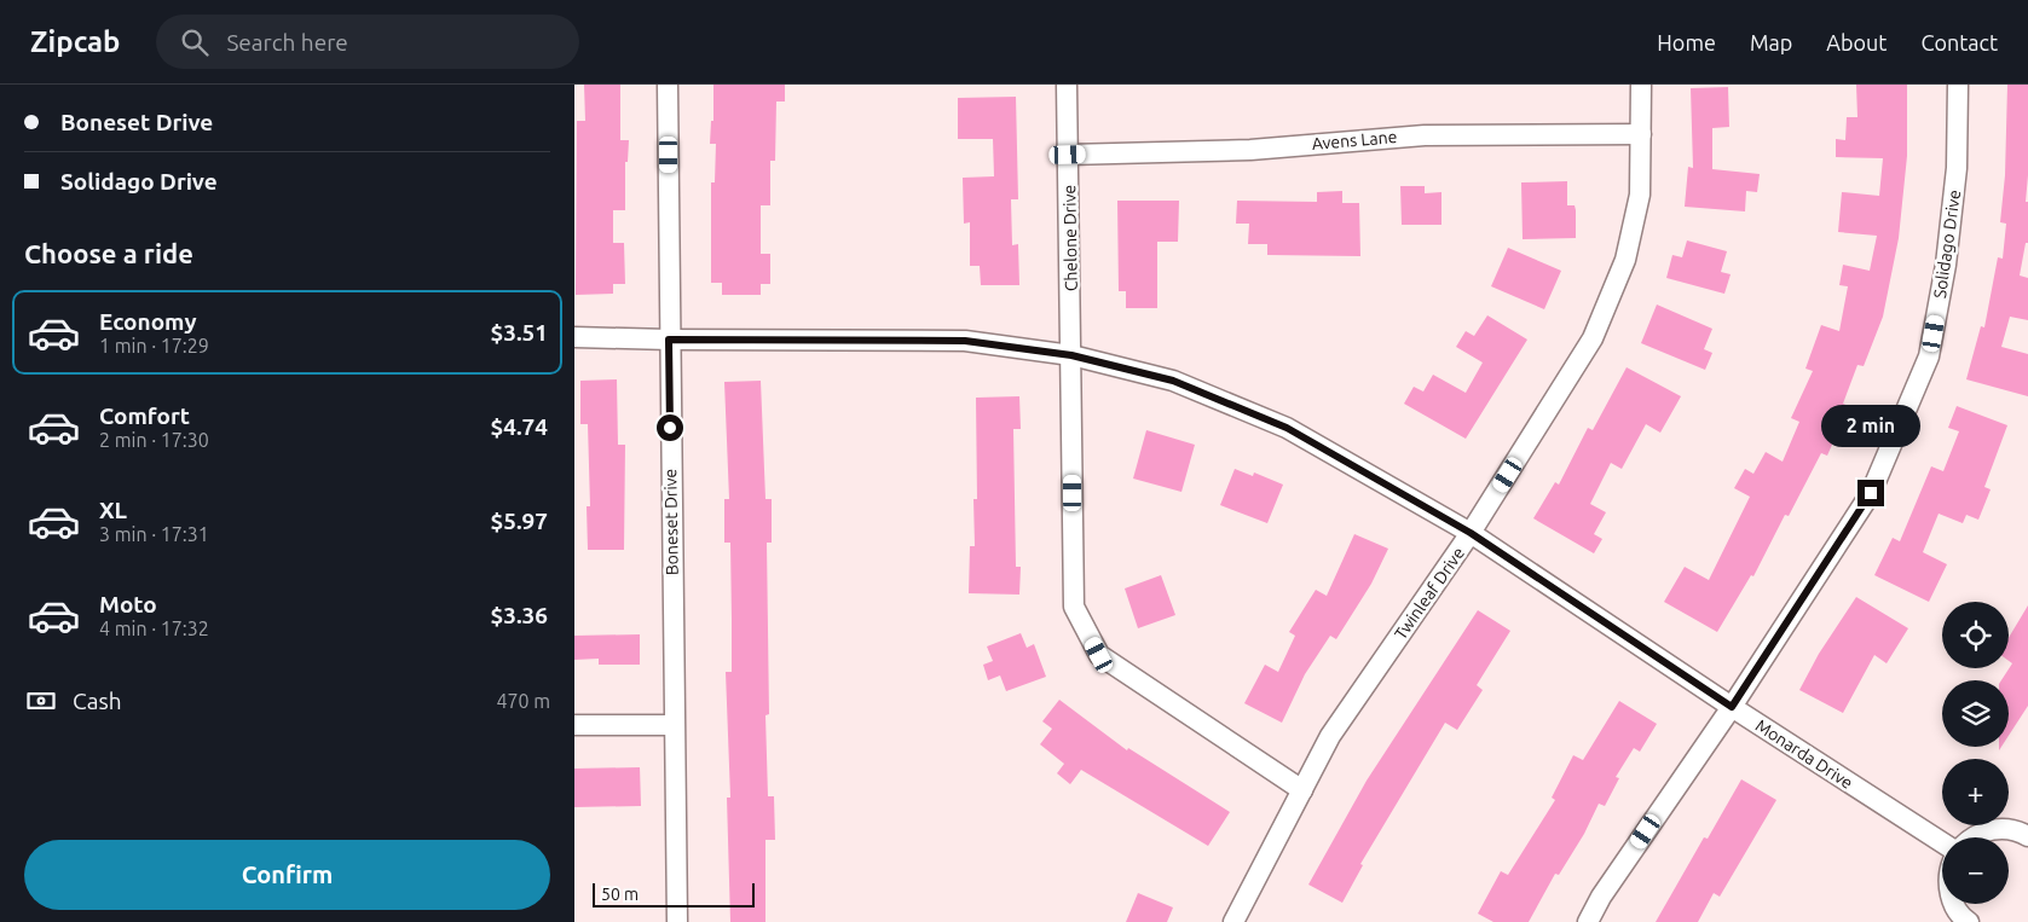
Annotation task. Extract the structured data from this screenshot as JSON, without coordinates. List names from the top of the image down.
{
  "streets": {
    "street": [
      "Avens Lane",
      "Chelone Drive",
      "Solidago Drive",
      "Boneset Drive",
      "Twinleaf Drive",
      "Monarda Drive"
    ]
  },
  "crossings": [
    ["Avens Lane", "Chelone Drive"],
    ["Avens Lane", "Twinleaf Drive"],
    ["Chelone Drive", "Twinleaf Drive"],
    ["Chelone Drive", "Monarda Drive"],
    ["Solidago Drive", "Monarda Drive"],
    ["Boneset Drive", "Monarda Drive"],
    ["Twinleaf Drive", "Monarda Drive"]
  ],
  "scale_bar": "50 m",
  "page": {
    "header": "Zipcab",
    "search": "Search here",
    "nav": [
      "Home",
      "Map",
      "About",
      "Contact"
    ],
    "banner": ["Boneset Drive", "Solidago Drive"],
    "heading": "Choose a ride",
    "list": [
      {
        "name": "Economy",
        "note": "1 min · 17:29",
        "value": "$3.51"
      },
      {
        "name": "Comfort",
        "note": "2 min · 17:30",
        "value": "$4.74"
      },
      {
        "name": "XL",
        "note": "3 min · 17:31",
        "value": "$5.97"
      },
      {
        "name": "Moto",
        "note": "4 min · 17:32",
        "value": "$3.36"
      }
    ],
    "bubble": "2 min",
    "map_buttons": ["+", "−"],
    "pay": ["Cash", "470 m"],
    "buttons": "Confirm",
    "scale": "50 m"
  }
}
